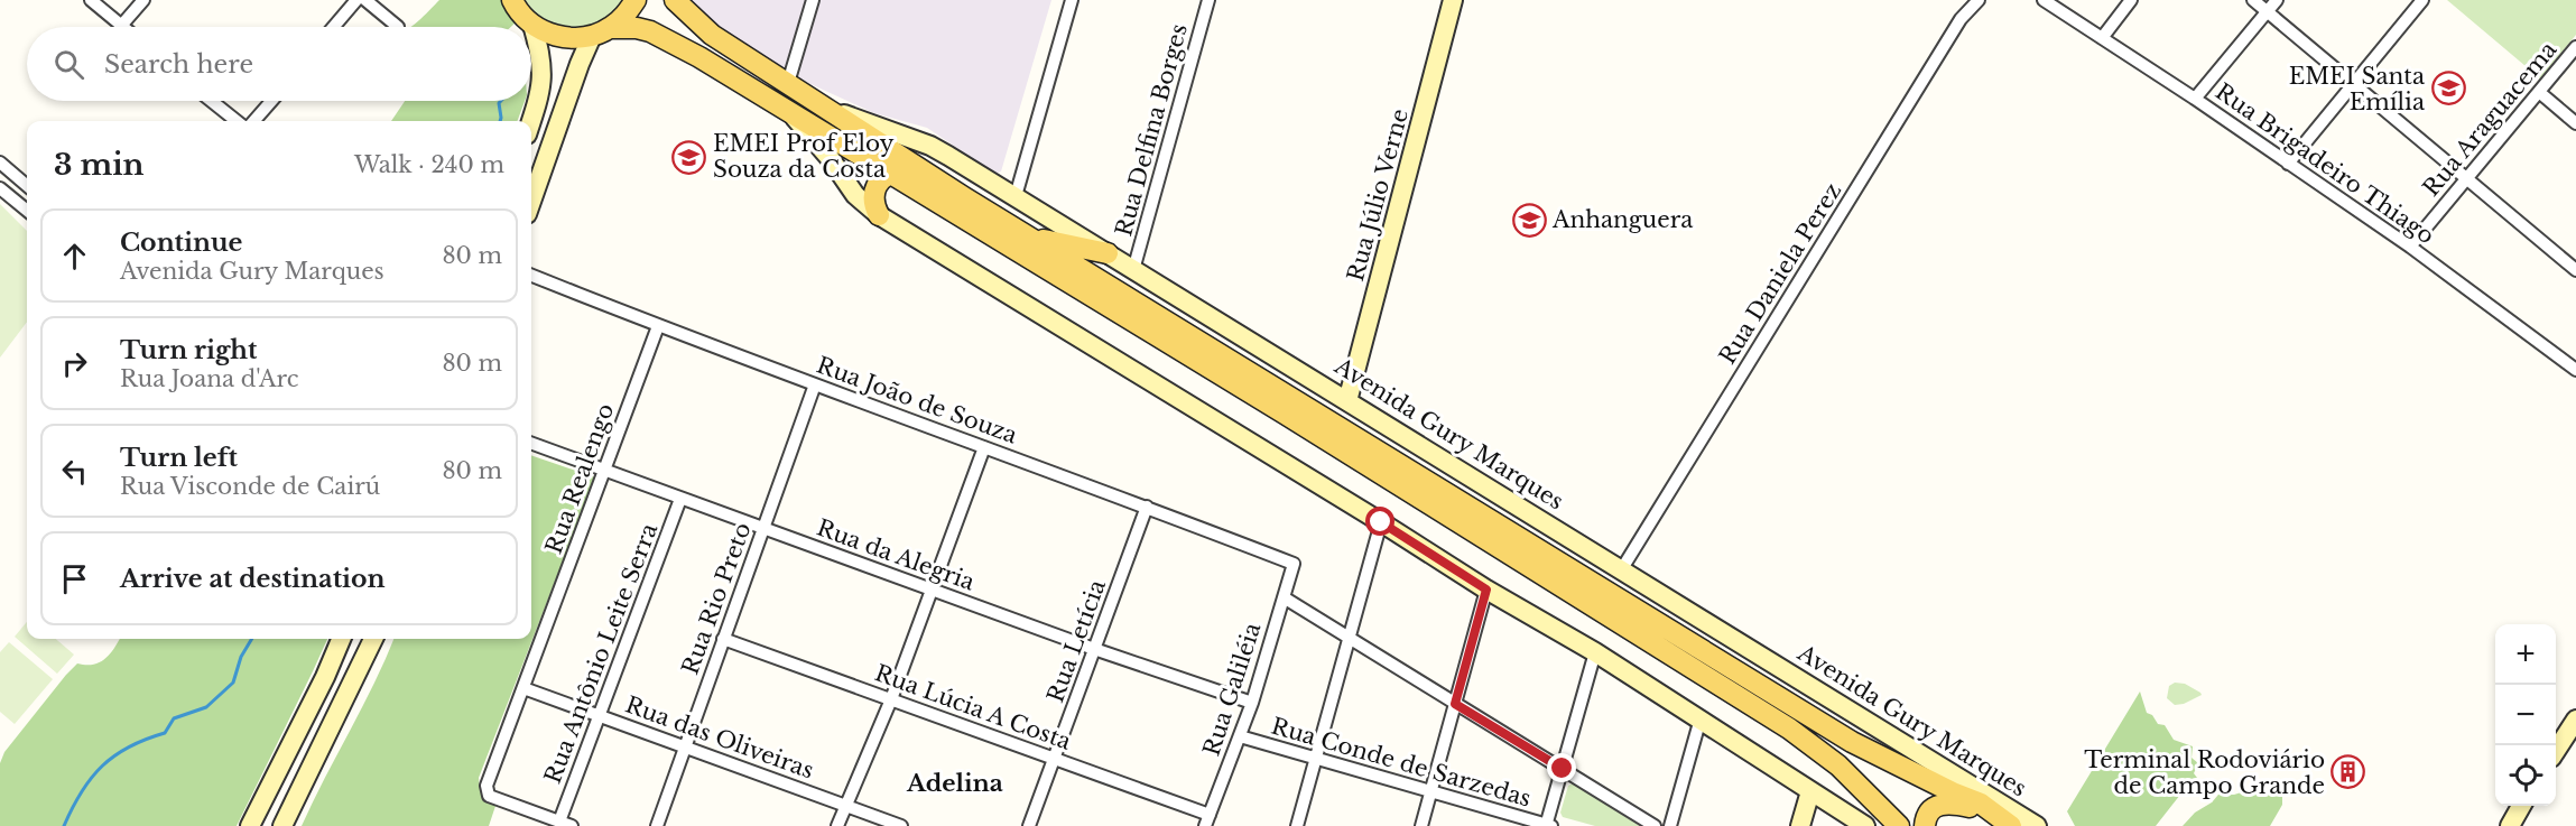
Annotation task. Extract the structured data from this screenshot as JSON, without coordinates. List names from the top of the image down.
{
  "streets": {
    "main road": ["Rua Júlio Verne", "Avenida Gury Marques"],
    "street": [
      "Rua Araguacema",
      "Rua Delfina Borges",
      "Rua Brigadeiro Thiago",
      "Rua Daniela Perez",
      "Rua João de Souza",
      "Rua Realengo",
      "Rua da Alegria",
      "Rua Rio Preto",
      "Rua Letícia",
      "Rua Antônio Leite Serra",
      "Rua Galiléia",
      "Rua Lúcia A Costa",
      "Rua das Oliveiras",
      "Rua Conde de Sarzedas"
    ]
  },
  "crossings": [
    ["Rua Araguacema", "Rua Brigadeiro Thiago"],
    ["Rua Delfina Borges", "Avenida Gury Marques"],
    ["Rua Júlio Verne", "Avenida Gury Marques"],
    ["Rua Daniela Perez", "Avenida Gury Marques"],
    ["Rua João de Souza", "Rua Realengo"],
    ["Rua João de Souza", "Rua Rio Preto"],
    ["Rua João de Souza", "Rua Letícia"],
    ["Rua João de Souza", "Rua Galiléia"],
    ["Rua Realengo", "Rua da Alegria"],
    ["Rua Realengo", "Rua Antônio Leite Serra"],
    ["Rua Realengo", "Rua das Oliveiras"],
    ["Rua da Alegria", "Rua Rio Preto"],
    ["Rua da Alegria", "Rua Letícia"],
    ["Rua da Alegria", "Rua Antônio Leite Serra"],
    ["Rua da Alegria", "Rua Galiléia"],
    ["Rua Rio Preto", "Rua Lúcia A Costa"],
    ["Rua Rio Preto", "Rua das Oliveiras"],
    ["Rua Letícia", "Rua Lúcia A Costa"],
    ["Rua Antônio Leite Serra", "Rua das Oliveiras"],
    ["Rua Galiléia", "Rua Lúcia A Costa"],
    ["Rua Galiléia", "Rua Conde de Sarzedas"]
  ],
  "districts": ["Adelina"],
  "places": {
    "school or university": ["EMEI Santa Emília", "EMEI Prof Eloy Souza da Costa", "Anhanguera"],
    "building": ["Terminal Rodoviário de Campo Grande"]
  },
  "page": {
    "search": "Search here",
    "heading": ["3 min", "Walk · 240 m"],
    "list": [
      ["Continue", "Avenida Gury Marques", "80 m"],
      ["Turn right", "Rua Joana d'Arc", "80 m"],
      ["Turn left", "Rua Visconde de Cairú", "80 m"],
      "Arrive at destination"
    ],
    "map_buttons": ["+", "−"]
  }
}
